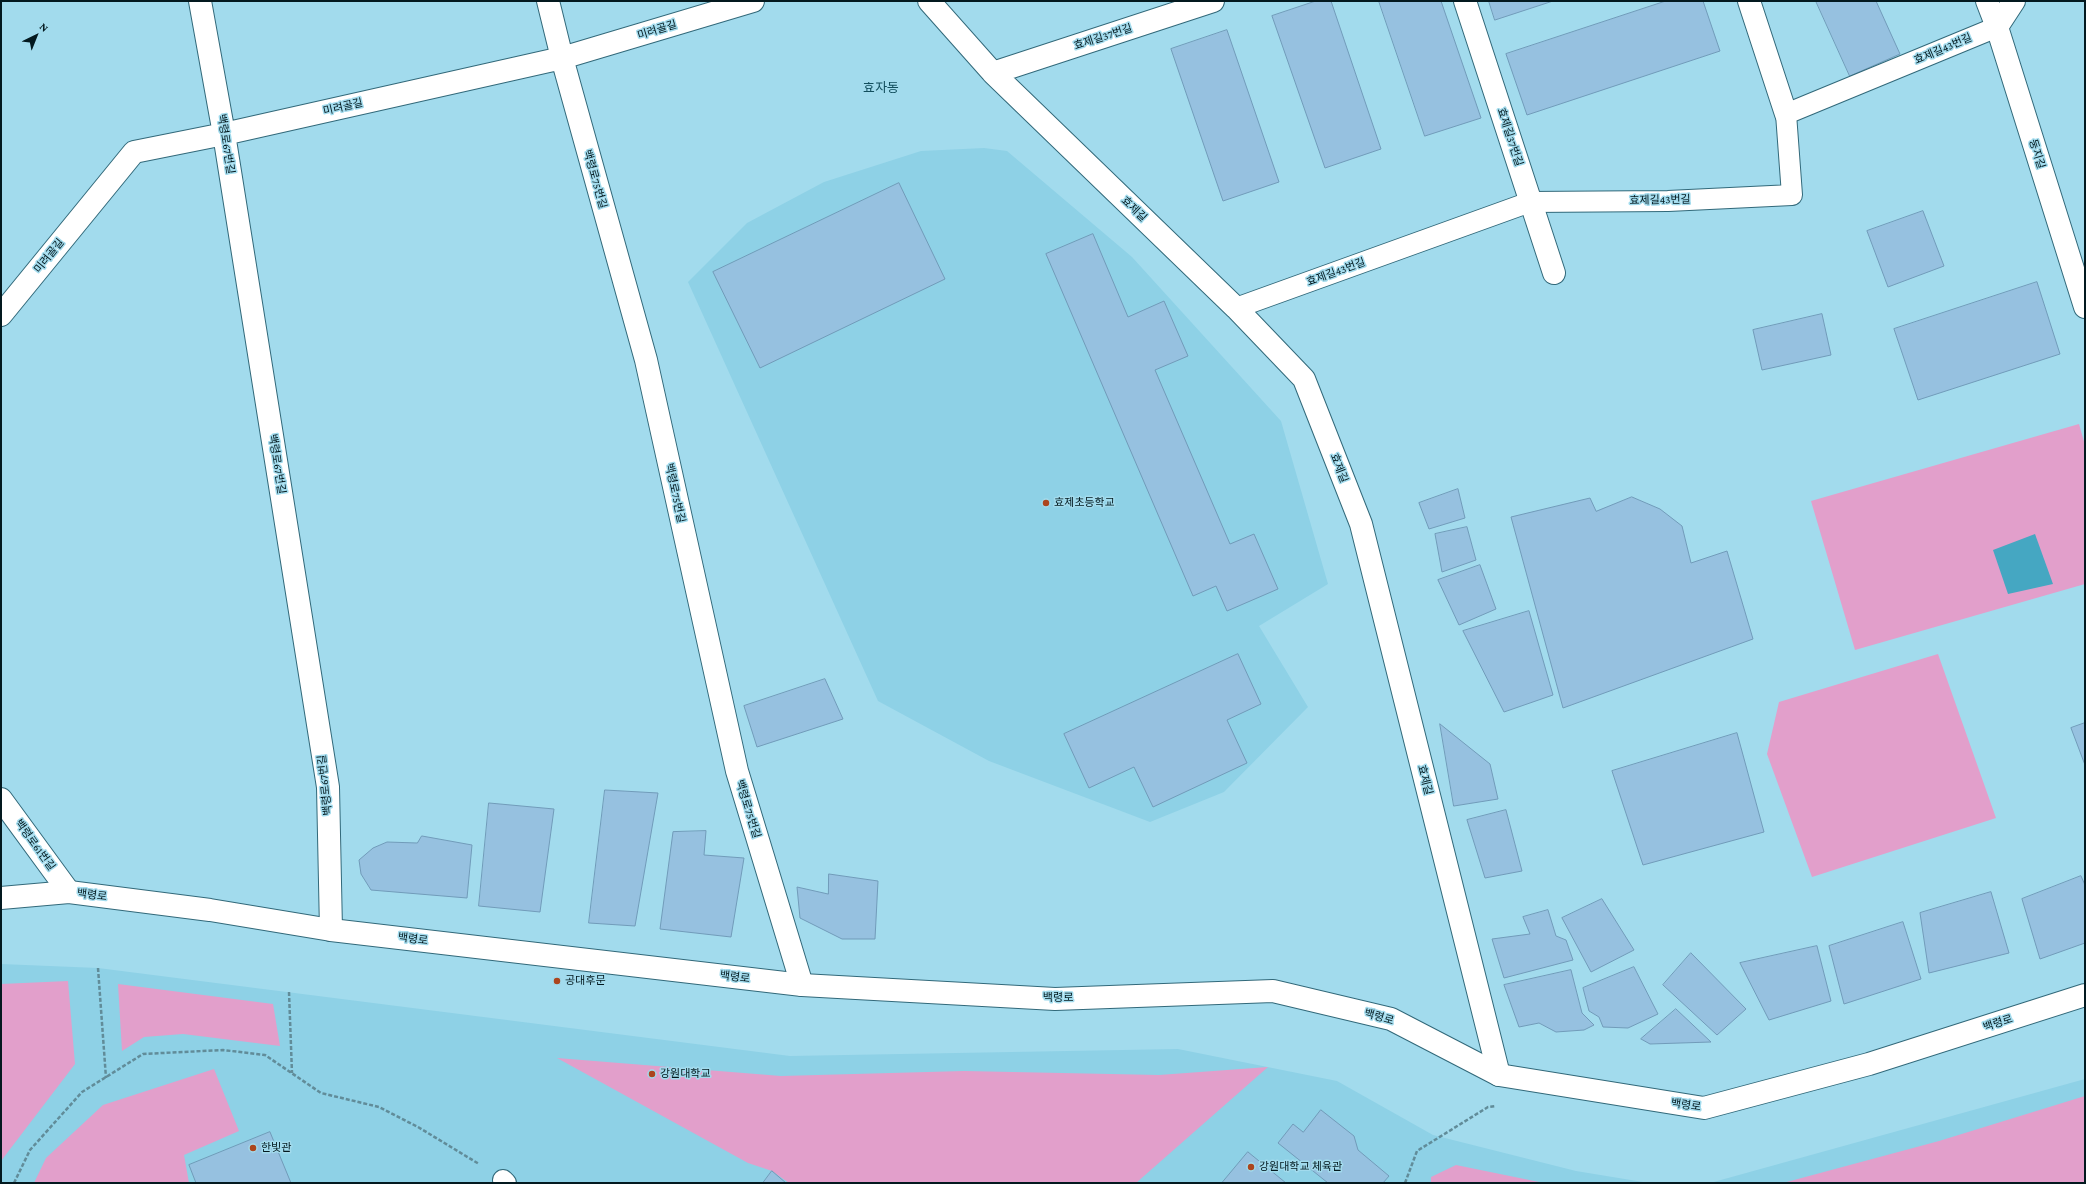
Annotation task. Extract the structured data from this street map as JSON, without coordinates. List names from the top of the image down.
{
  "streets": {
    "street": [
      "미려골길",
      "효제길37번길",
      "백령로67번길",
      "둥지길",
      "백령로75번길",
      "효제길",
      "백령로61번길",
      "백령로"
    ],
    "lane": ["효제길43번길"]
  },
  "crossings": [
    ["미려골길", "백령로67번길"],
    ["미려골길", "백령로75번길"],
    ["효제길37번길", "효제길43번길"],
    ["효제길37번길", "효제길"],
    ["효제길43번길", "둥지길"],
    ["효제길43번길", "효제길"],
    ["백령로67번길", "백령로"],
    ["백령로75번길", "백령로"],
    ["효제길", "백령로"],
    ["백령로61번길", "백령로"]
  ],
  "districts": ["효자동"],
  "places": [
    "효제초등학교",
    "공대후문",
    "강원대학교",
    "한빛관",
    "강원대학교 체육관"
  ],
  "north": "top right"
}
